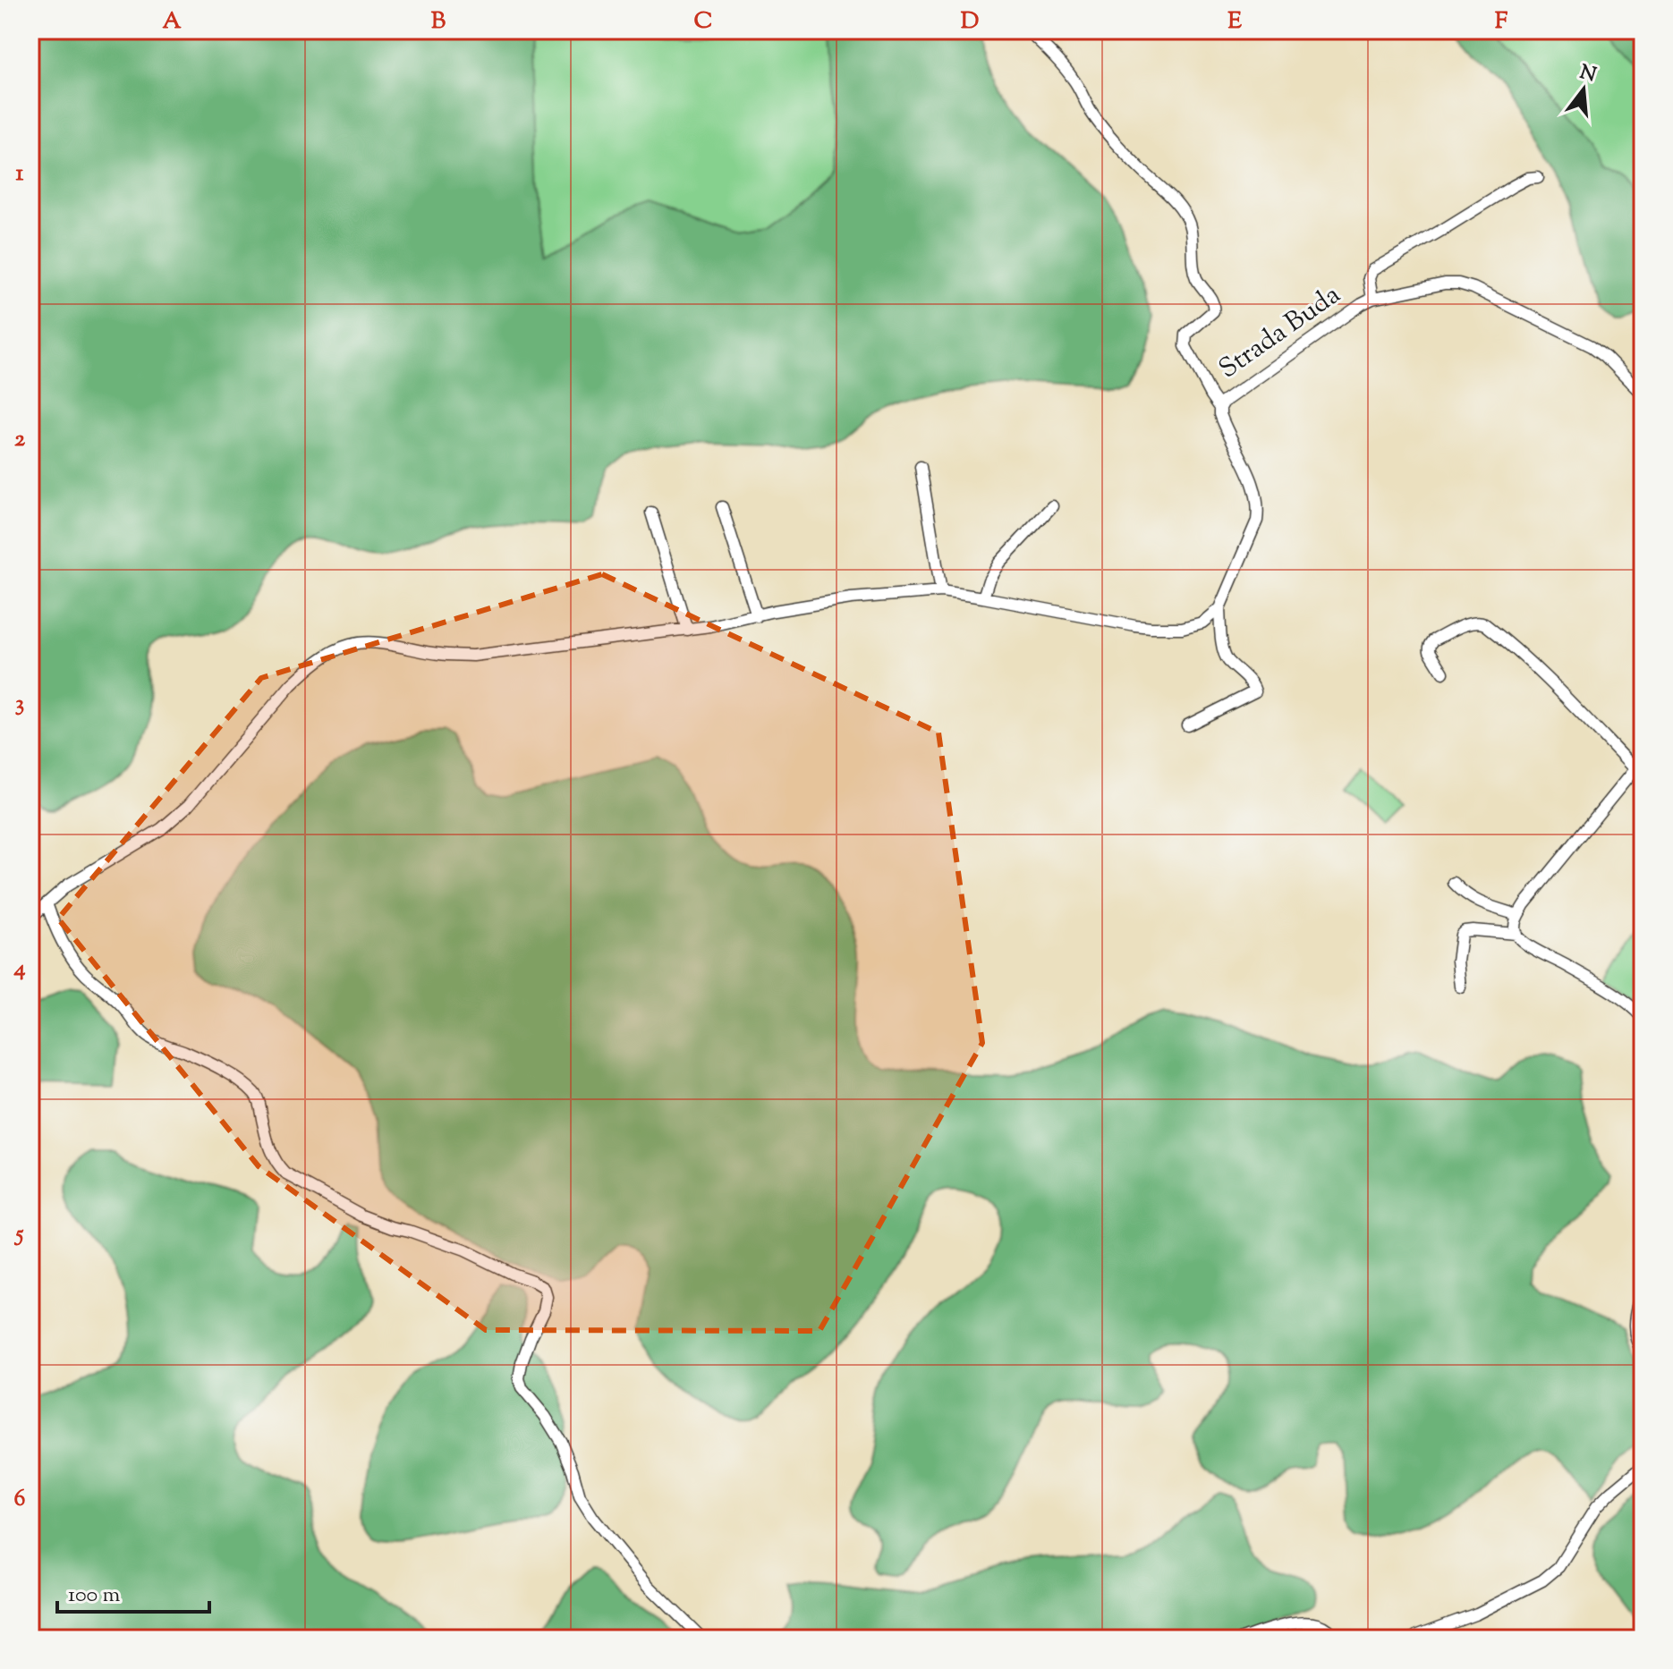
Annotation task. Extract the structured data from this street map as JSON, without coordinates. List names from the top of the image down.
{
  "streets": {
    "street": ["Strada Buda"]
  },
  "scale_bar": "100 m",
  "north": "top",
  "grid": {
    "columns": [
      "A",
      "B",
      "C",
      "D",
      "E",
      "F"
    ],
    "rows": [
      "1",
      "2",
      "3",
      "4",
      "5",
      "6"
    ]
  }
}
